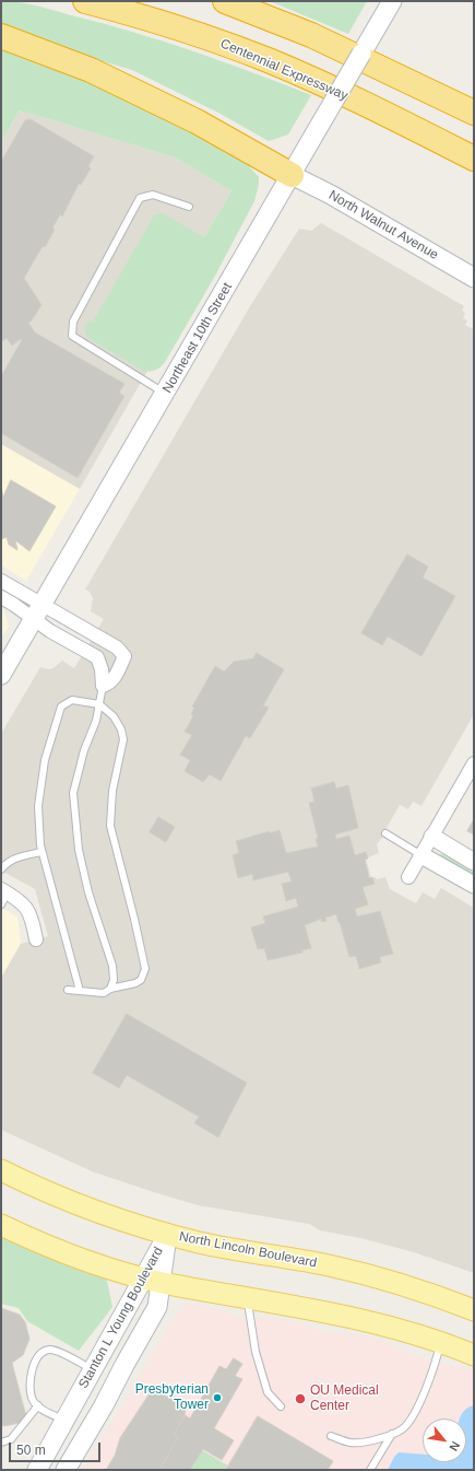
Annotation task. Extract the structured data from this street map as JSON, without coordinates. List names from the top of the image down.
{
  "streets": {
    "highway": ["Centennial Expressway"],
    "main road": [
      "North Walnut Avenue",
      "Northeast 10th Street",
      "North Lincoln Boulevard",
      "Stanton L Young Boulevard"
    ]
  },
  "crossings": [
    ["North Walnut Avenue", "Northeast 10th Street"],
    ["North Lincoln Boulevard", "Stanton L Young Boulevard"]
  ],
  "places": ["Presbyterian Tower", "OU Medical Center"],
  "scale_bar": "50 m",
  "north": "bottom right"
}
